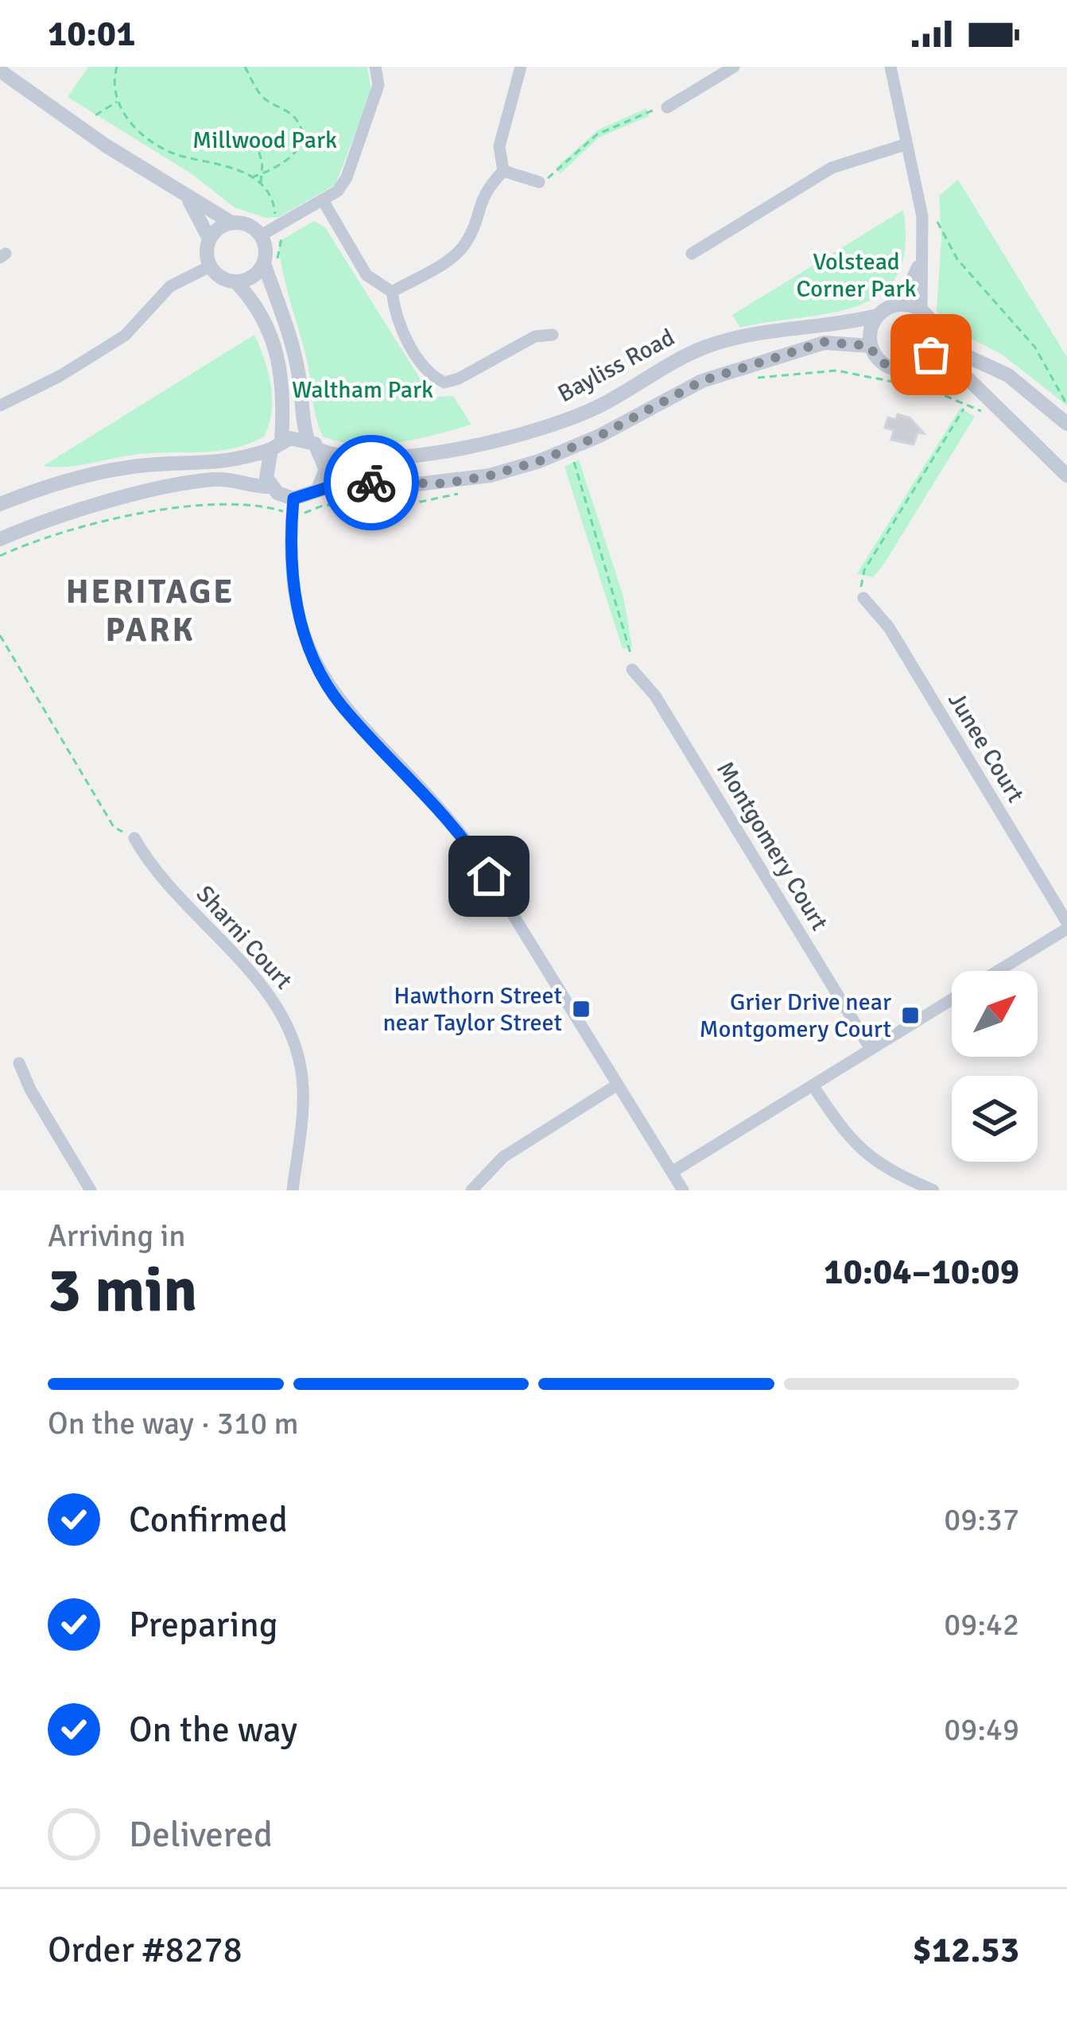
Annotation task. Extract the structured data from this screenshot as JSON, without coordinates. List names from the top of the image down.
{
  "streets": {
    "street": [
      "Bayliss Road",
      "Junee Court",
      "Montgomery Court",
      "Sharni Court"
    ]
  },
  "districts": ["HERITAGE PARK"],
  "parks": ["Millwood Park", "Volstead Corner Park", "Waltham Park"],
  "places": {
    "transit": ["Hawthorn Street near Taylor Street", "Grier Drive near Montgomery Court"]
  },
  "north": "top right",
  "page": {
    "status": "10:01",
    "heading": ["3 min", "Arriving in", "10:04–10:09"],
    "panel": ["Order #8278", "$12.53"],
    "bar": "On the way · 310 m",
    "list": [
      ["Confirmed", "09:37"],
      ["Preparing", "09:42"],
      ["On the way", "09:49"],
      "Delivered"
    ]
  }
}
